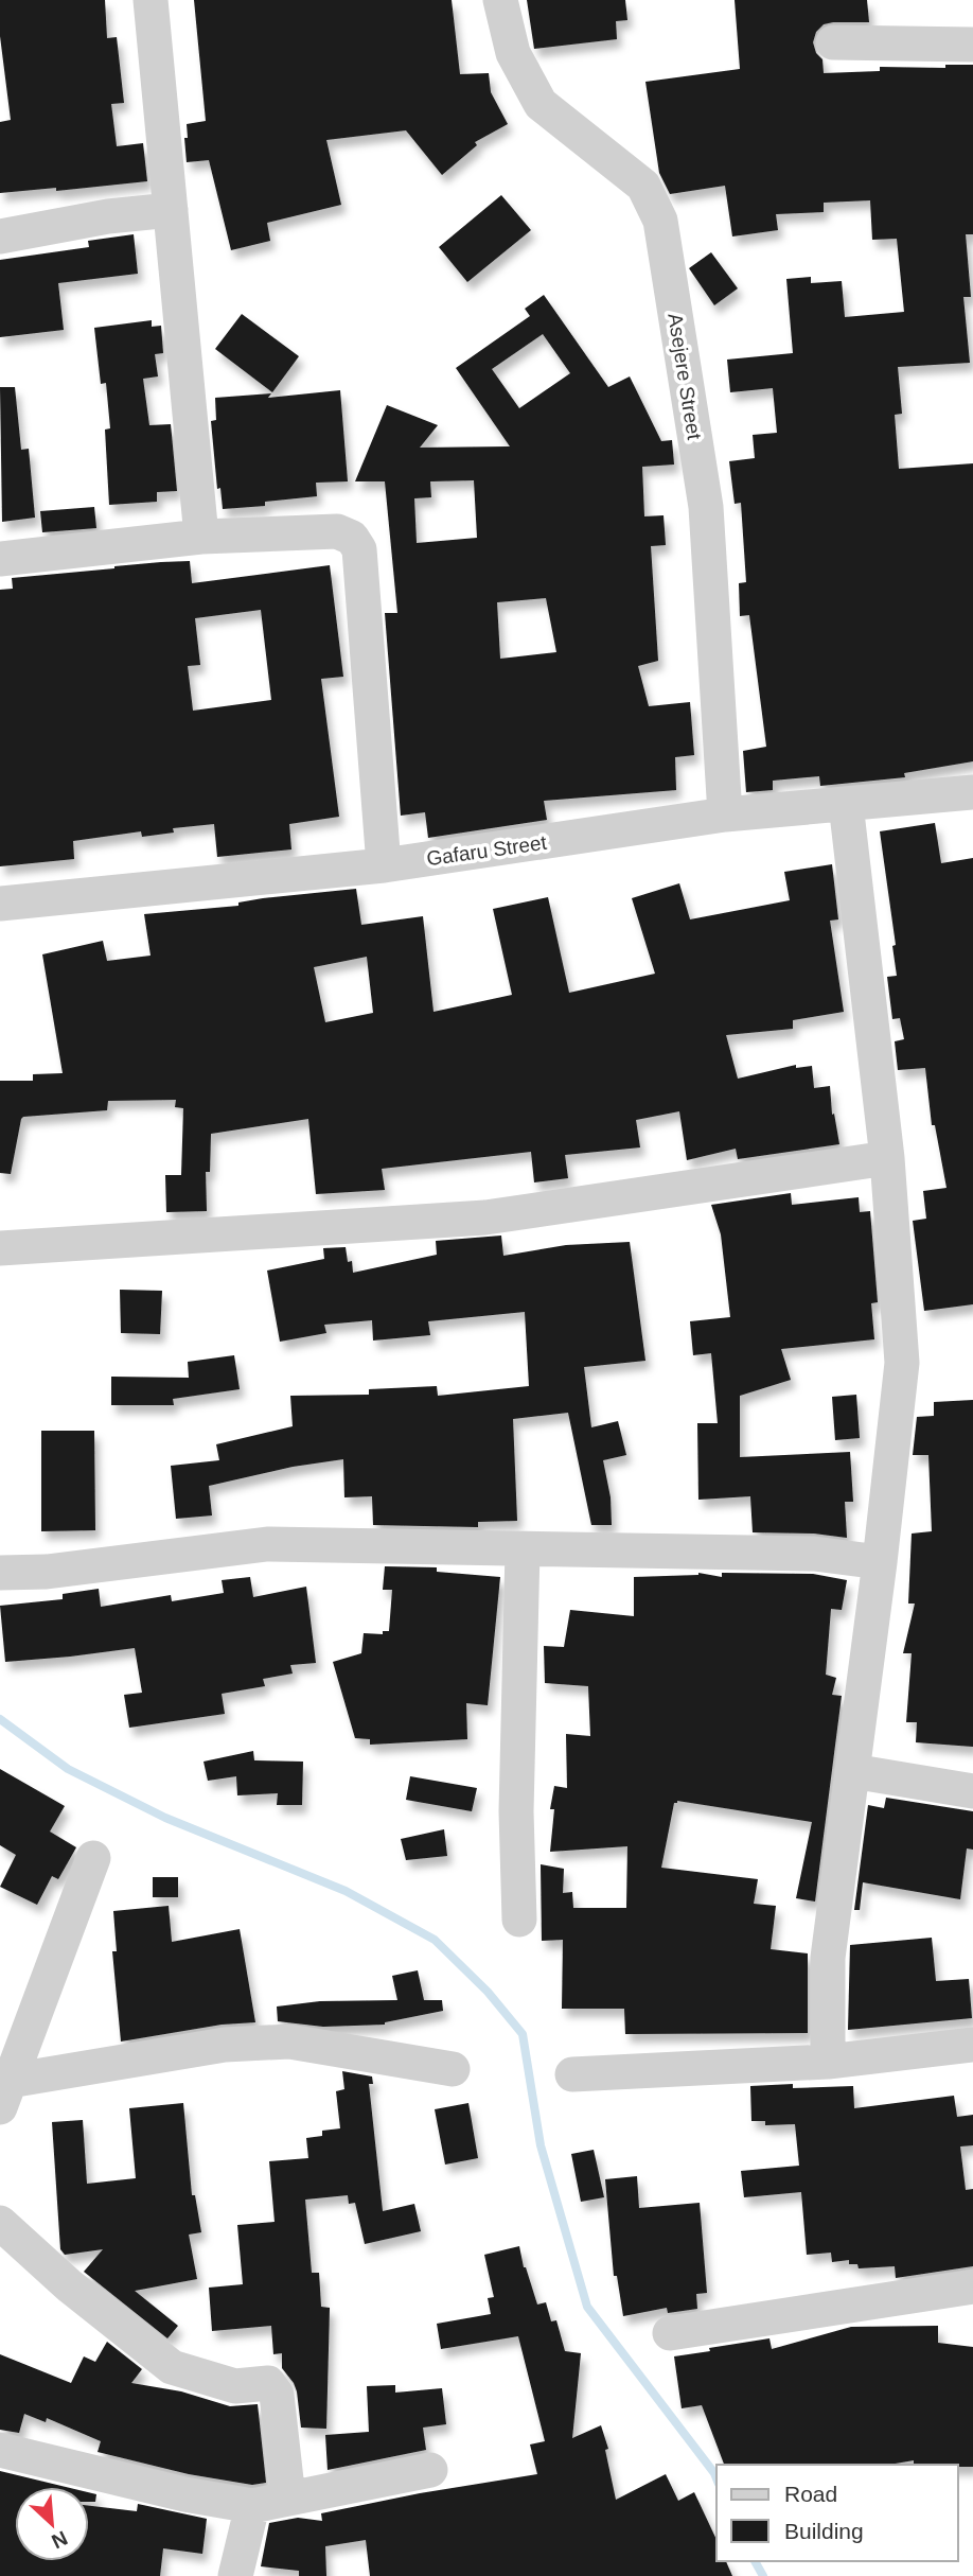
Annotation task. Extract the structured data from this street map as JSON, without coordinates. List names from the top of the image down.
{
  "streets": {
    "street": ["Asejere Street", "Gafaru Street"]
  },
  "crossings": [
    ["Asejere Street", "Gafaru Street"]
  ],
  "legend": ["Road", "Building"],
  "north": "bottom right"
}
